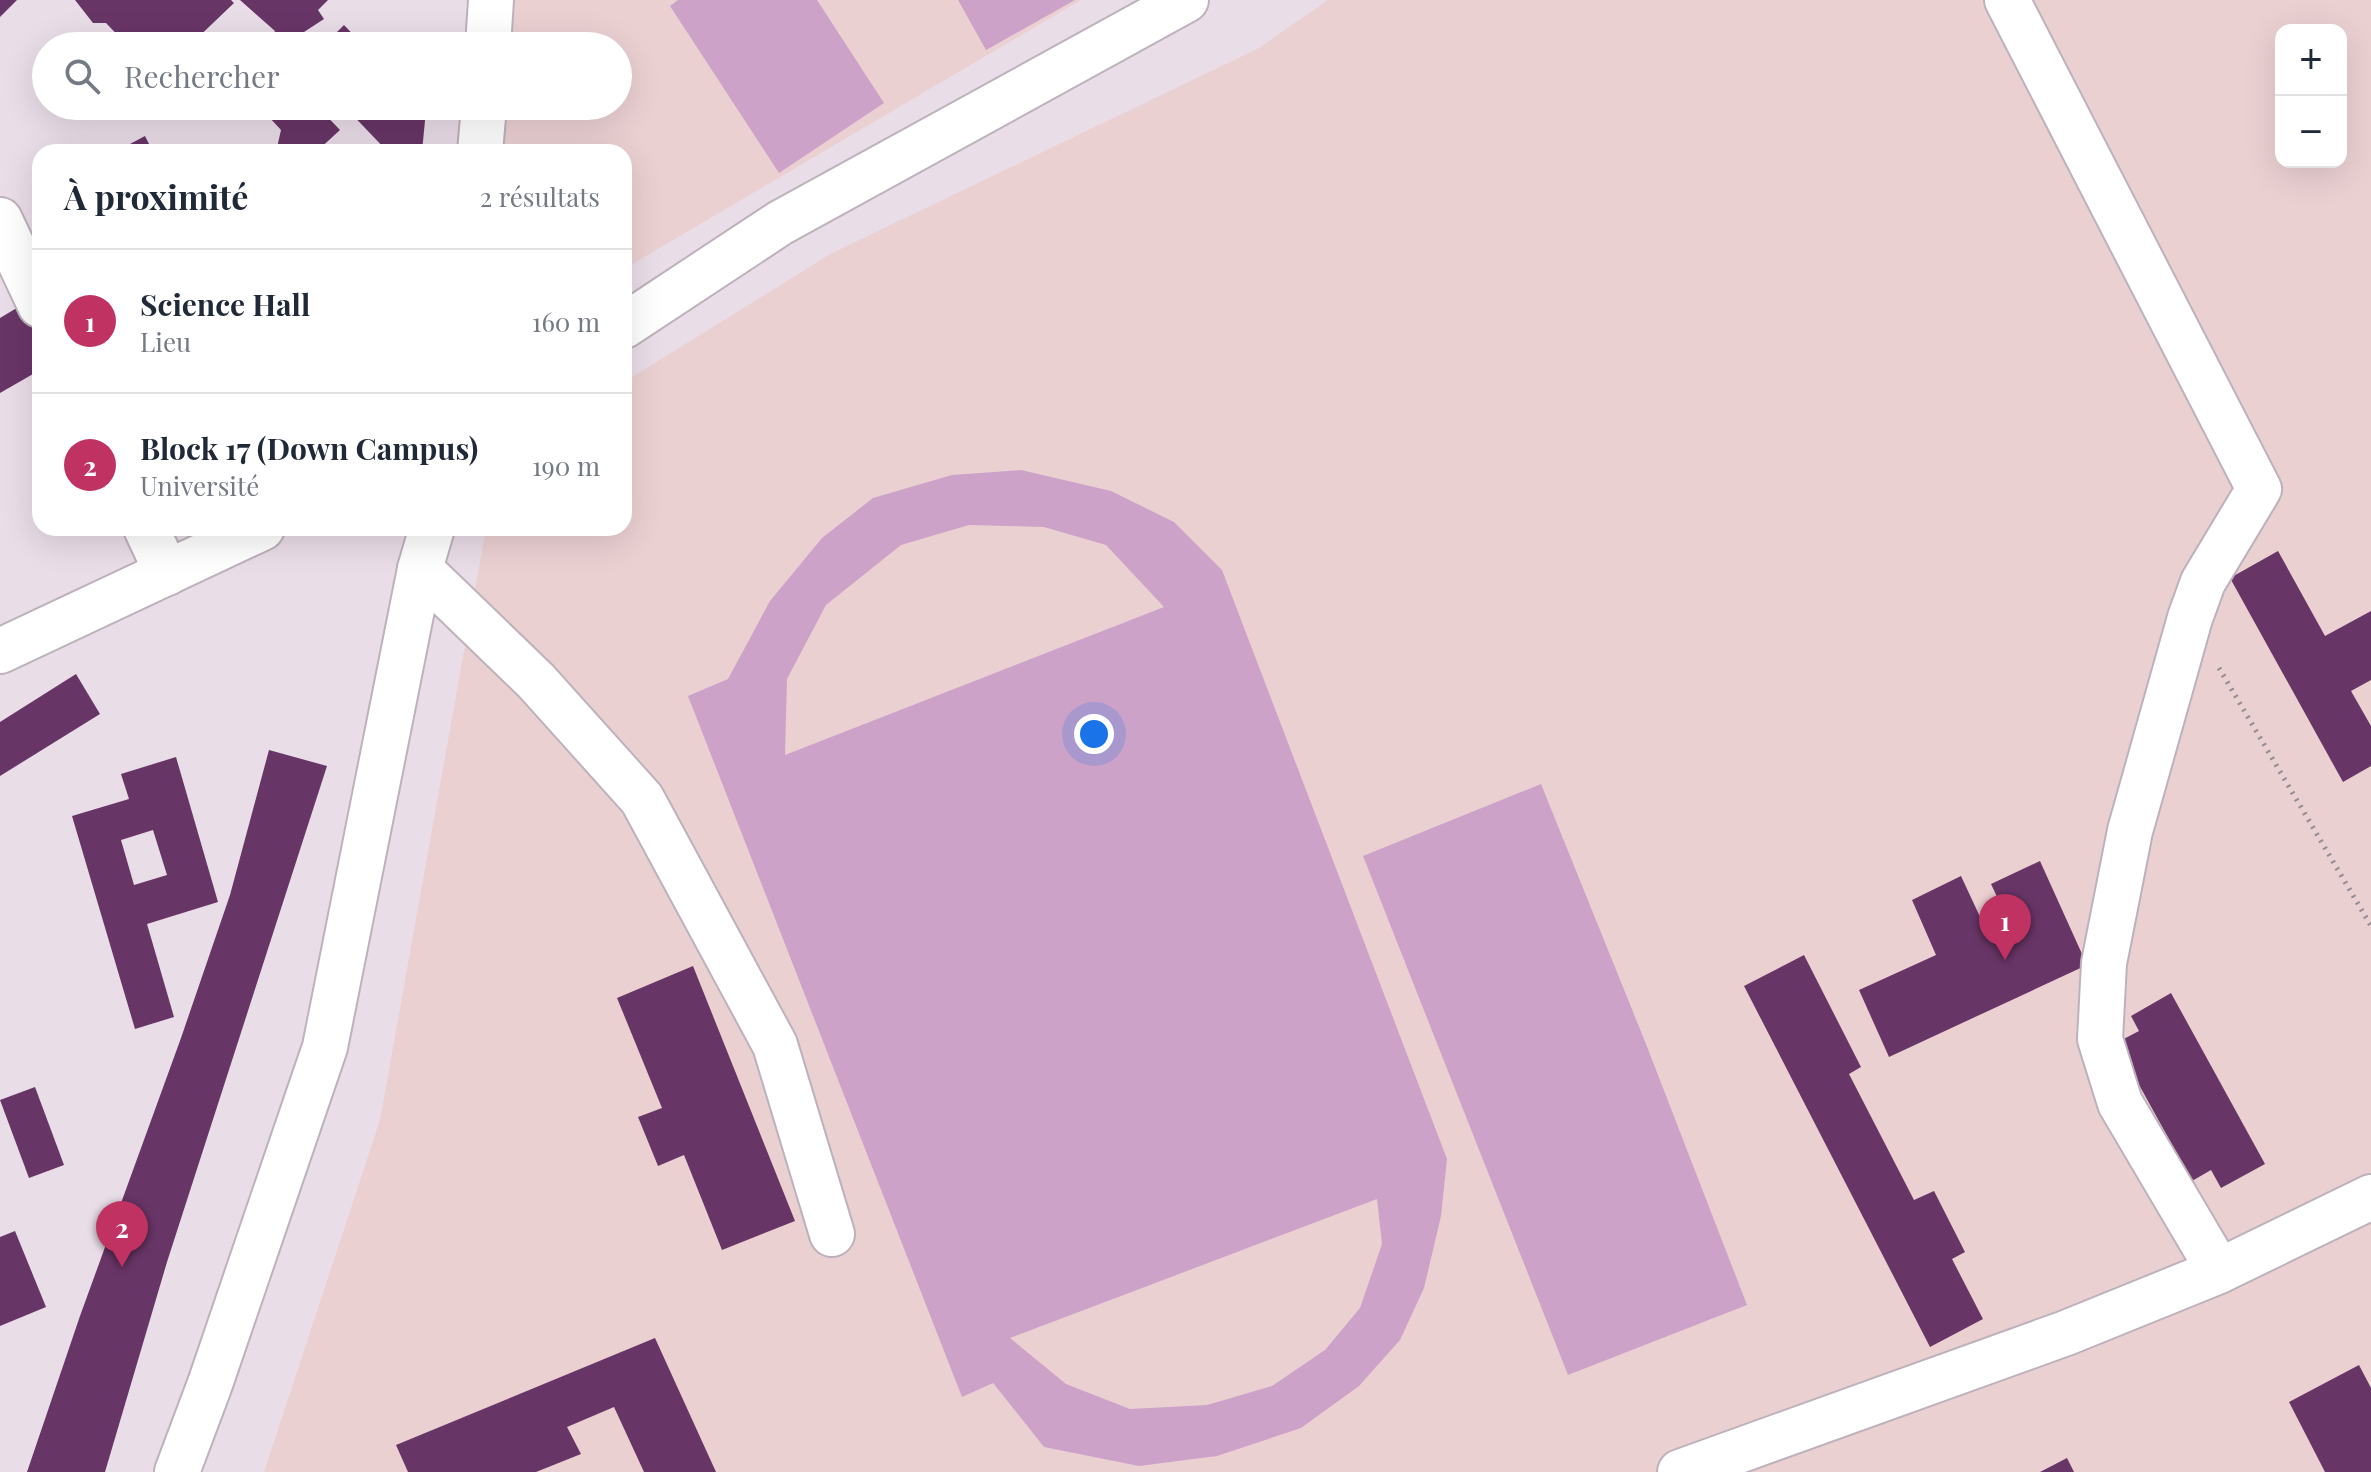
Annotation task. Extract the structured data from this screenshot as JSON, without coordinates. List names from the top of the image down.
{
  "page": {
    "map_buttons": ["+", "−"],
    "search": "Rechercher",
    "heading": ["À proximité", "2 résultats"],
    "list": [
      {
        "mark": "1",
        "name": "Science Hall",
        "note": "Lieu",
        "value": "160 m"
      },
      {
        "mark": "2",
        "name": "Block 17 (Down Campus)",
        "note": "Université",
        "value": "190 m"
      }
    ],
    "pins": ["1", "2"]
  }
}
